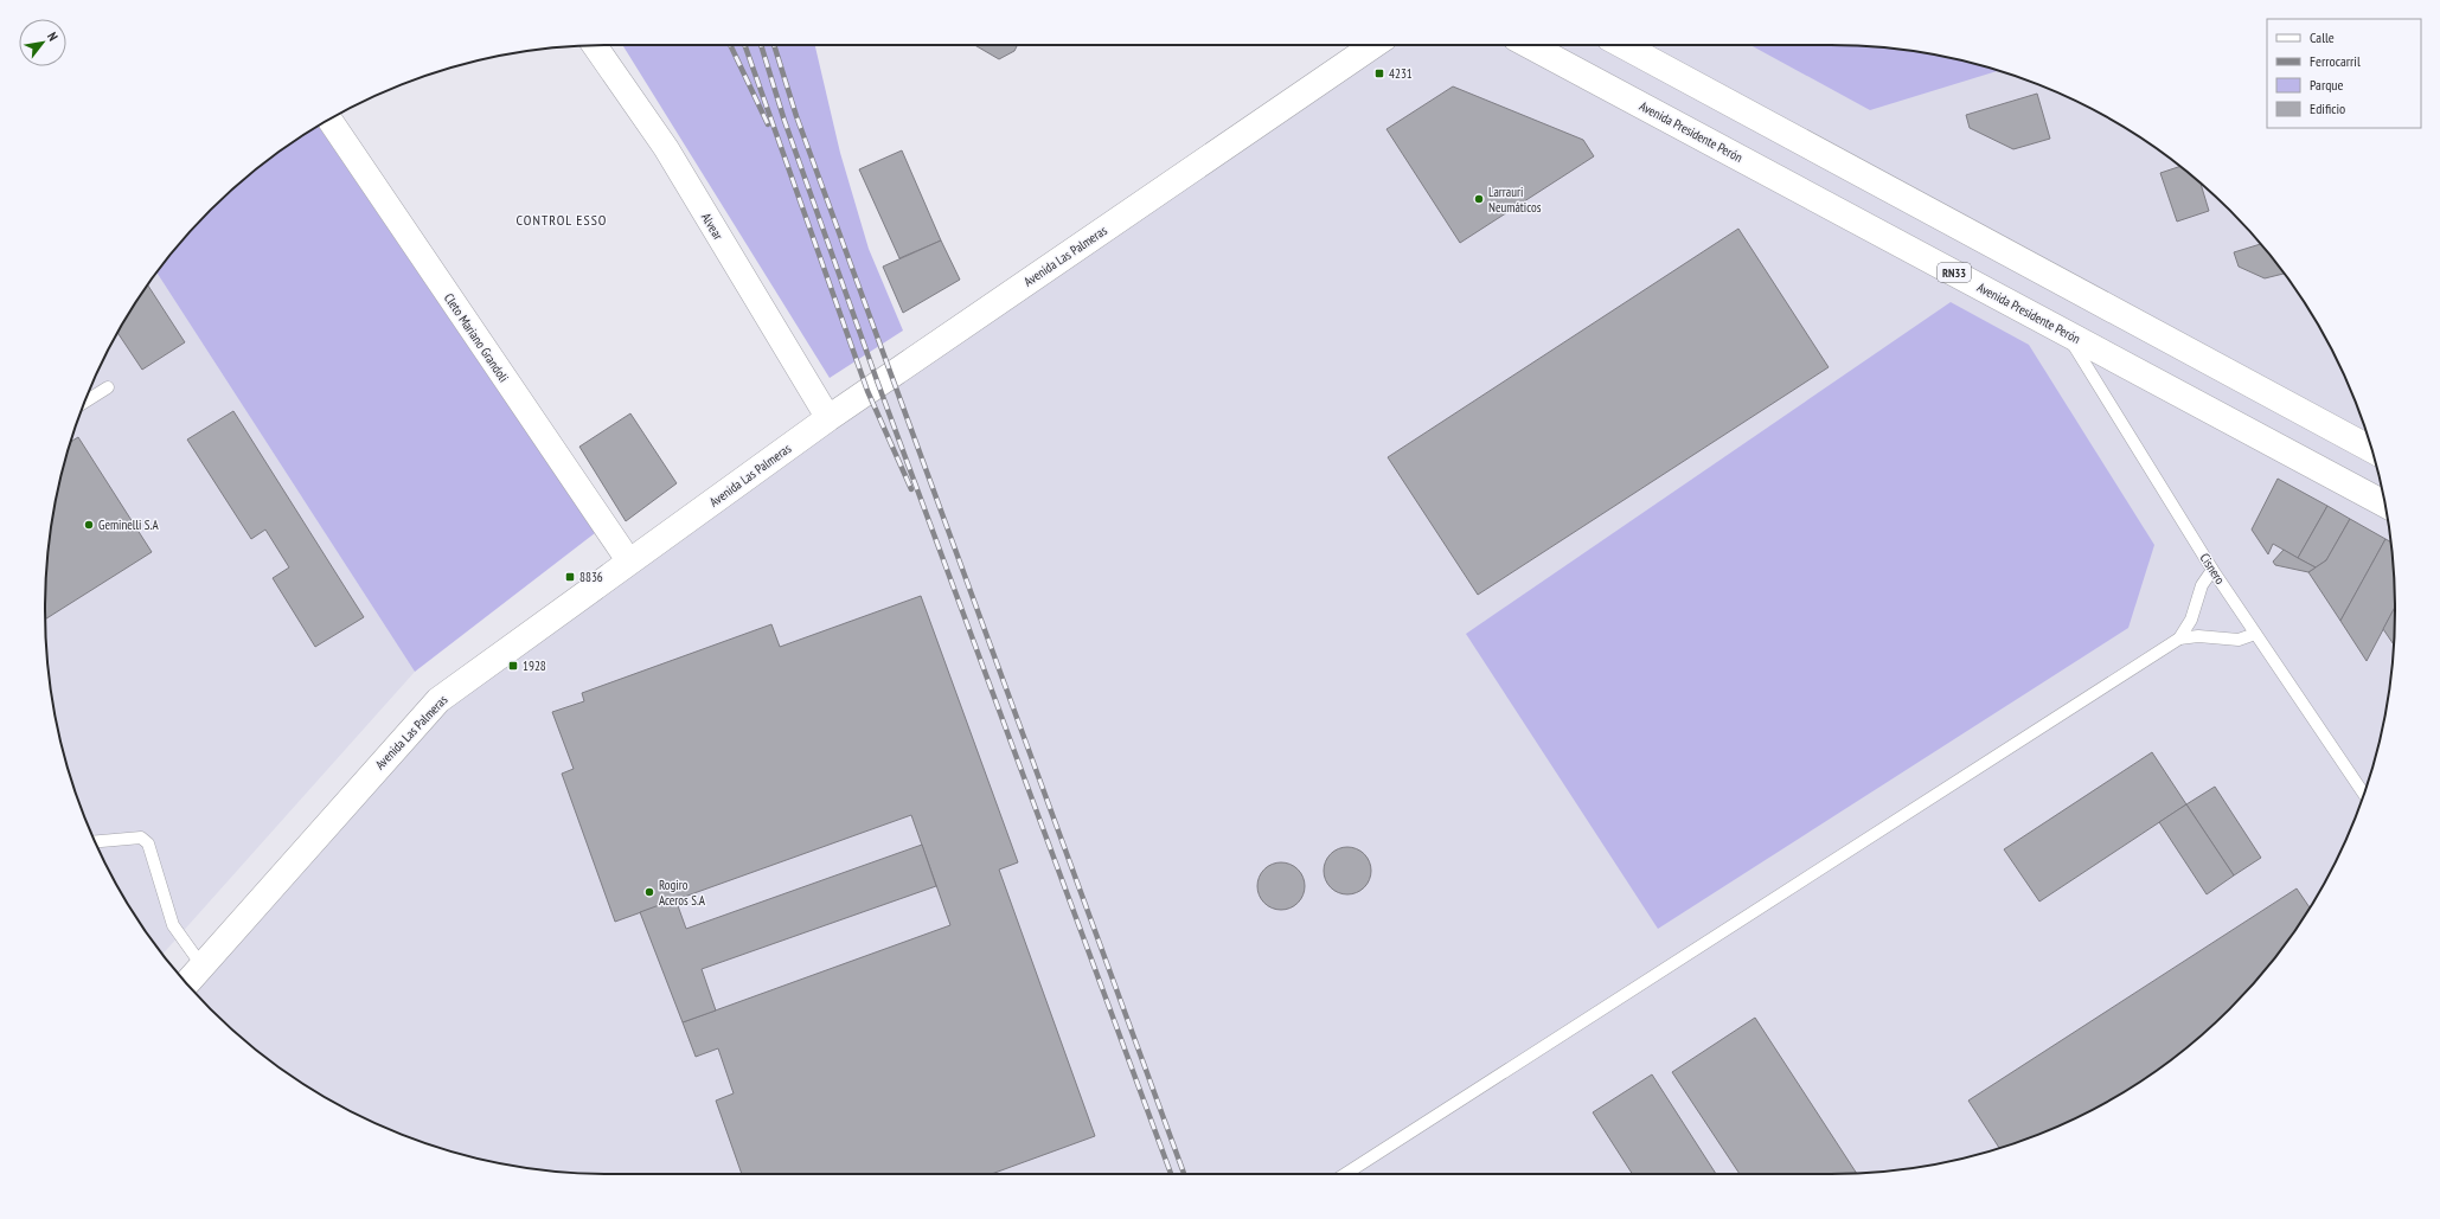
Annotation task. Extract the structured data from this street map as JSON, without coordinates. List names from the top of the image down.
{
  "streets": {
    "main road": ["Avenida Presidente Perón", "Avenida Las Palmeras", "RN33"],
    "street": ["Alvear", "Cleto Mariano Grandoli"],
    "lane": ["Cisnero"]
  },
  "crossings": [
    ["Avenida Presidente Perón", "Cisnero"],
    ["Alvear", "Avenida Las Palmeras"],
    ["Avenida Las Palmeras", "Cleto Mariano Grandoli"]
  ],
  "districts": ["CONTROL ESSO"],
  "places": {
    "transit": ["4231", "8836", "1928"],
    "other": ["Larrauri Neumáticos", "Geminelli S.A", "Rogiro Aceros S.A"]
  },
  "legend": [
    "Calle",
    "Ferrocarril",
    "Parque",
    "Edificio"
  ],
  "north": "top right"
}
